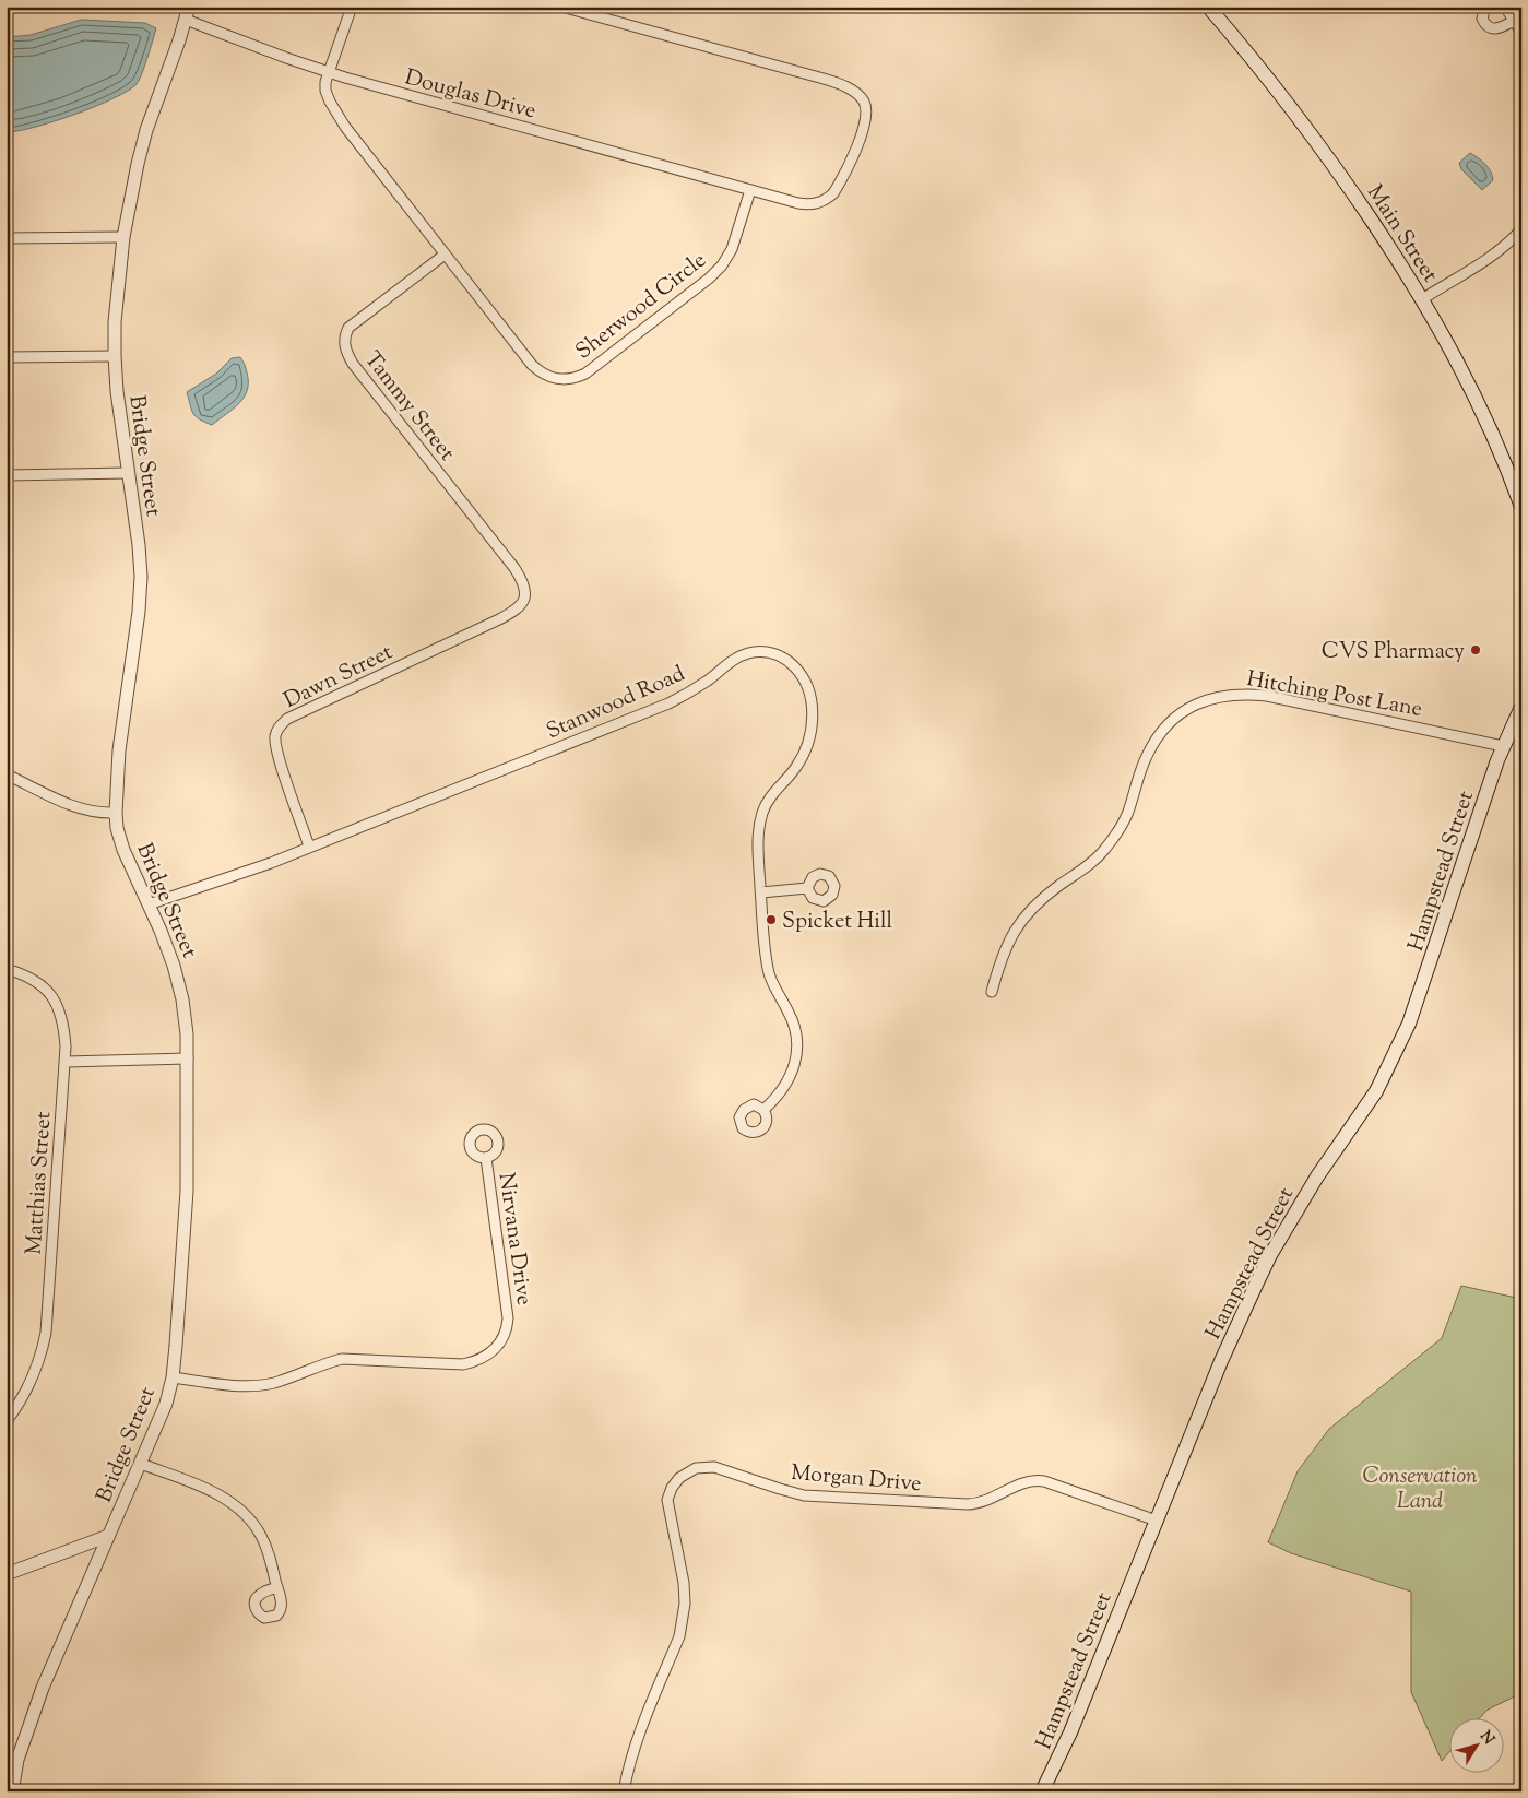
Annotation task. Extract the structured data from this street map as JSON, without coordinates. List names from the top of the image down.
{
  "streets": {
    "main road": ["Main Street", "Hampstead Street"],
    "street": [
      "Douglas Drive",
      "Sherwood Circle",
      "Tammy Street",
      "Bridge Street",
      "Dawn Street",
      "Hitching Post Lane",
      "Stanwood Road",
      "Matthias Street",
      "Nirvana Drive",
      "Morgan Drive"
    ]
  },
  "crossings": [
    ["Douglas Drive", "Sherwood Circle"],
    ["Douglas Drive", "Bridge Street"],
    ["Sherwood Circle", "Tammy Street"],
    ["Tammy Street", "Dawn Street"],
    ["Bridge Street", "Stanwood Road"],
    ["Bridge Street", "Nirvana Drive"],
    ["Dawn Street", "Stanwood Road"],
    ["Hitching Post Lane", "Hampstead Street"],
    ["Hampstead Street", "Morgan Drive"]
  ],
  "parks": ["Conservation Land"],
  "places": ["CVS Pharmacy", "Spicket Hill"],
  "north": "top right"
}
